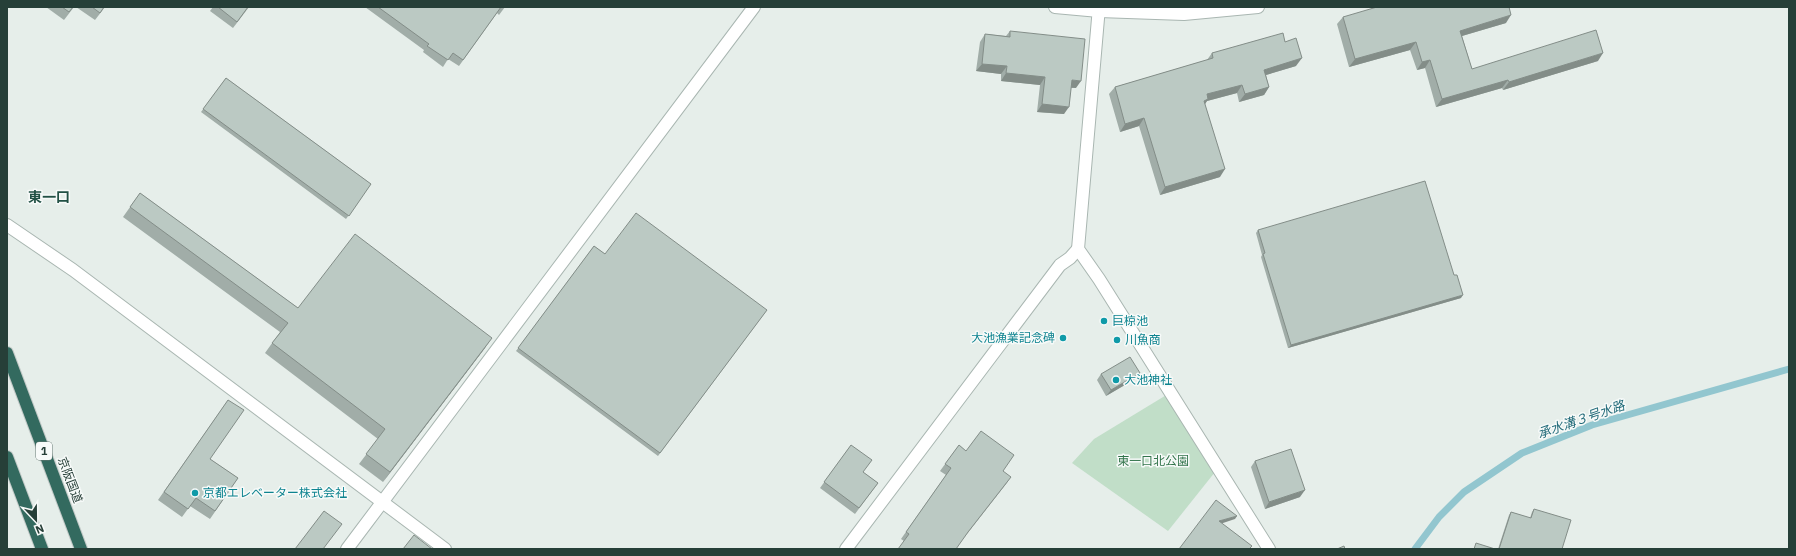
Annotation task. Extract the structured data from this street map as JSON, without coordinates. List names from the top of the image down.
{
  "streets": {
    "highway": ["1", "京阪国道"]
  },
  "districts": ["東一口"],
  "water": ["承水溝３号水路"],
  "parks": ["東一口北公園"],
  "places": [
    "巨椋池",
    "大池漁業記念碑",
    "川魚商",
    "大池神社",
    "京都エレベーター株式会社"
  ],
  "north": "bottom"
}
